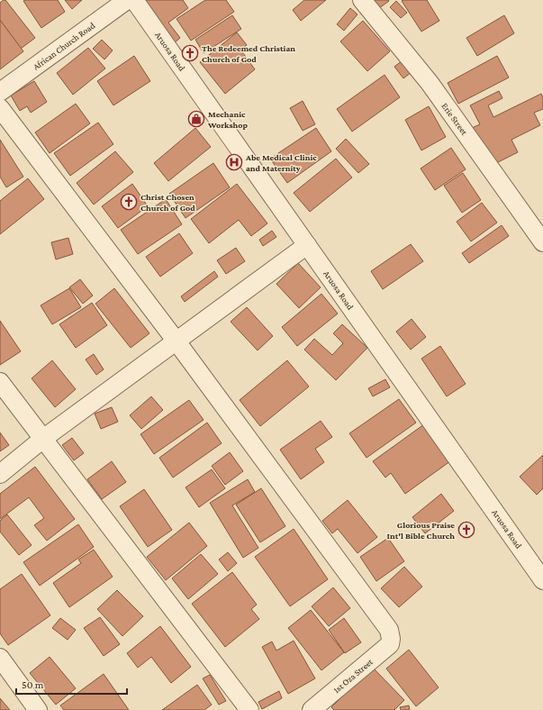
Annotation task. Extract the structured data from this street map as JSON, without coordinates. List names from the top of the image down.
{
  "streets": {
    "street": [
      "African Church Road",
      "Aruosa Road",
      "Erie Street",
      "1st Oza Street"
    ]
  },
  "places": {
    "church": ["The Redeemed Christian Church of God", "Christ Chosen Church of God", "Glorious Praise Int'l Bible Church"],
    "shop": ["Mechanic Workshop"],
    "hospital": ["Abe Medical Clinic and Maternity"]
  },
  "scale_bar": "50 m"
}
